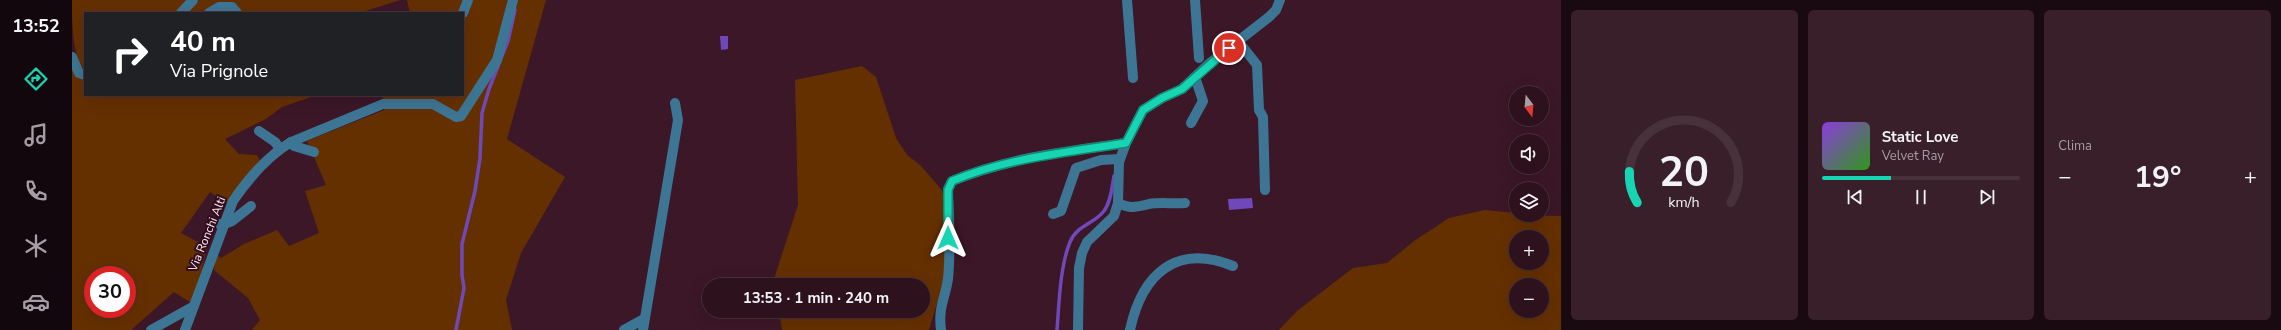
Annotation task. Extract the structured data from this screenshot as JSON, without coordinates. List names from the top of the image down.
{
  "streets": {
    "street": ["Via Ronchi Alti"]
  },
  "north": "bottom",
  "page": {
    "tabs": "13:52",
    "tile": "Clima",
    "turn": ["40 m", "Via Prignole"],
    "map_buttons": ["+", "−"],
    "song": ["Static Love", "Velvet Ray"],
    "heat": ["−", "19°", "+"],
    "limit": "30",
    "trip": "13:53 · 1 min · 240 m",
    "gauge": ["20", "km/h"]
  }
}
